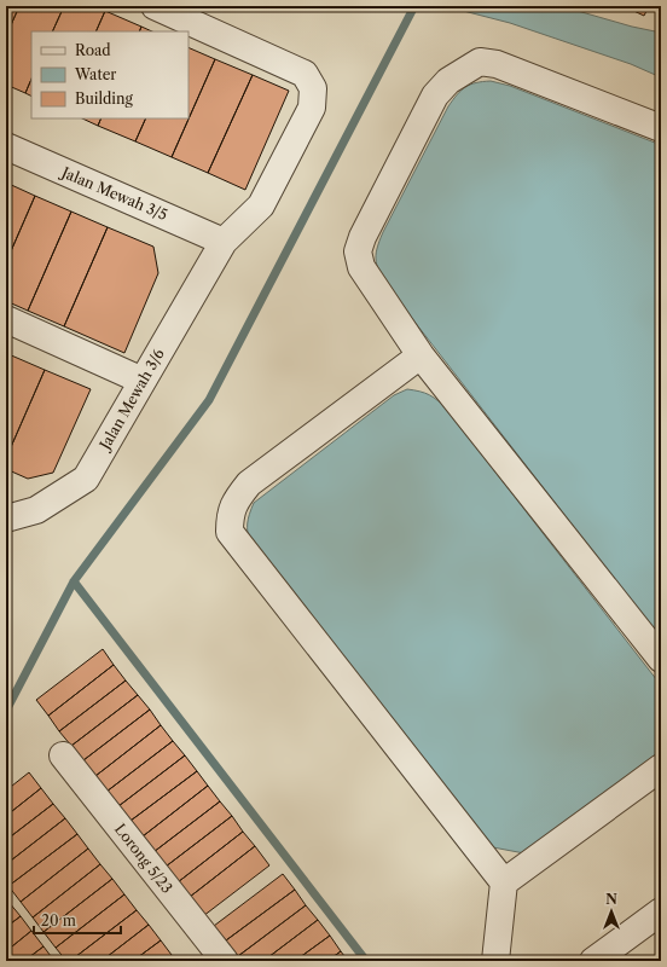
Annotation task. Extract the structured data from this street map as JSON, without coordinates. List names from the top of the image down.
{
  "streets": {
    "street": ["Jalan Mewah 3/5", "Jalan Mewah 3/6", "Lorong 5/23"]
  },
  "crossings": [
    ["Jalan Mewah 3/5", "Jalan Mewah 3/6"]
  ],
  "legend": ["Road", "Water", "Building"],
  "scale_bar": "20 m",
  "north": "top"
}
